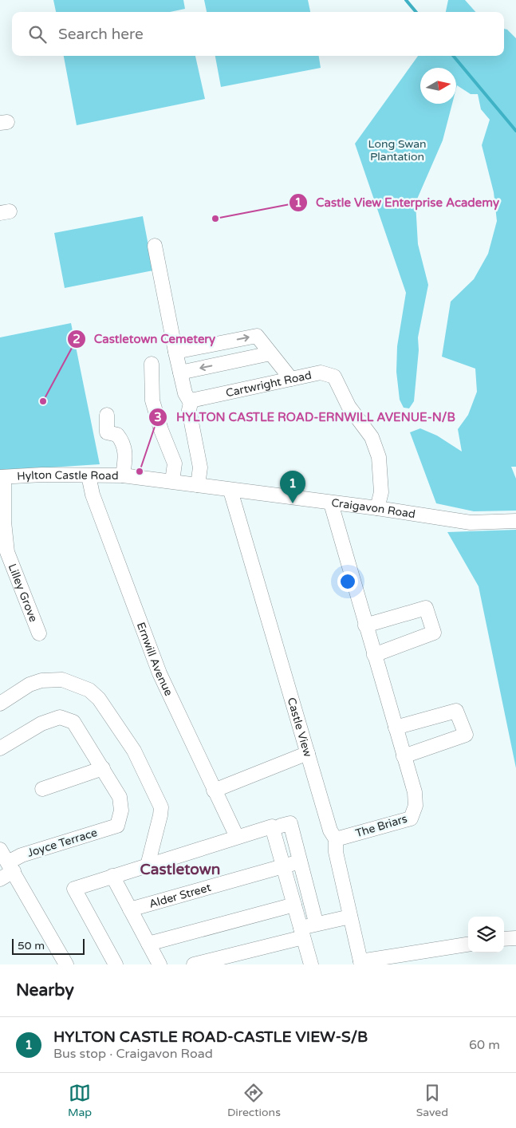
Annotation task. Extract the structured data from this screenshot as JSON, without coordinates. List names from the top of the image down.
{
  "streets": {
    "street": [
      "Cartwright Road",
      "Hylton Castle Road",
      "Craigavon Road",
      "Lilley Grove",
      "Ernwill Avenue",
      "Castle View",
      "The Briars",
      "Joyce Terrace",
      "Alder Street"
    ]
  },
  "crossings": [
    ["Cartwright Road", "Craigavon Road"],
    ["Hylton Castle Road", "Craigavon Road"],
    ["Hylton Castle Road", "Lilley Grove"],
    ["Hylton Castle Road", "Ernwill Avenue"],
    ["Hylton Castle Road", "Castle View"],
    ["Craigavon Road", "Castle View"],
    ["Craigavon Road", "The Briars"],
    ["Castle View", "The Briars"]
  ],
  "districts": ["Castletown"],
  "parks": ["Long Swan Plantation"],
  "places": ["Castle View Enterprise Academy", "Castletown Cemetery", "HYLTON CASTLE ROAD-ERNWILL AVENUE-N/B"],
  "scale_bar": "50 m",
  "north": "right",
  "page": {
    "search": "Search here",
    "pins": "1",
    "scale": "50 m",
    "heading": "Nearby",
    "list": [
      {
        "mark": "1",
        "name": "HYLTON CASTLE ROAD-CASTLE VIEW-S/B",
        "note": "Bus stop · Craigavon Road",
        "value": "60 m"
      }
    ],
    "nav": ["Map", "Directions", "Saved"]
  }
}
